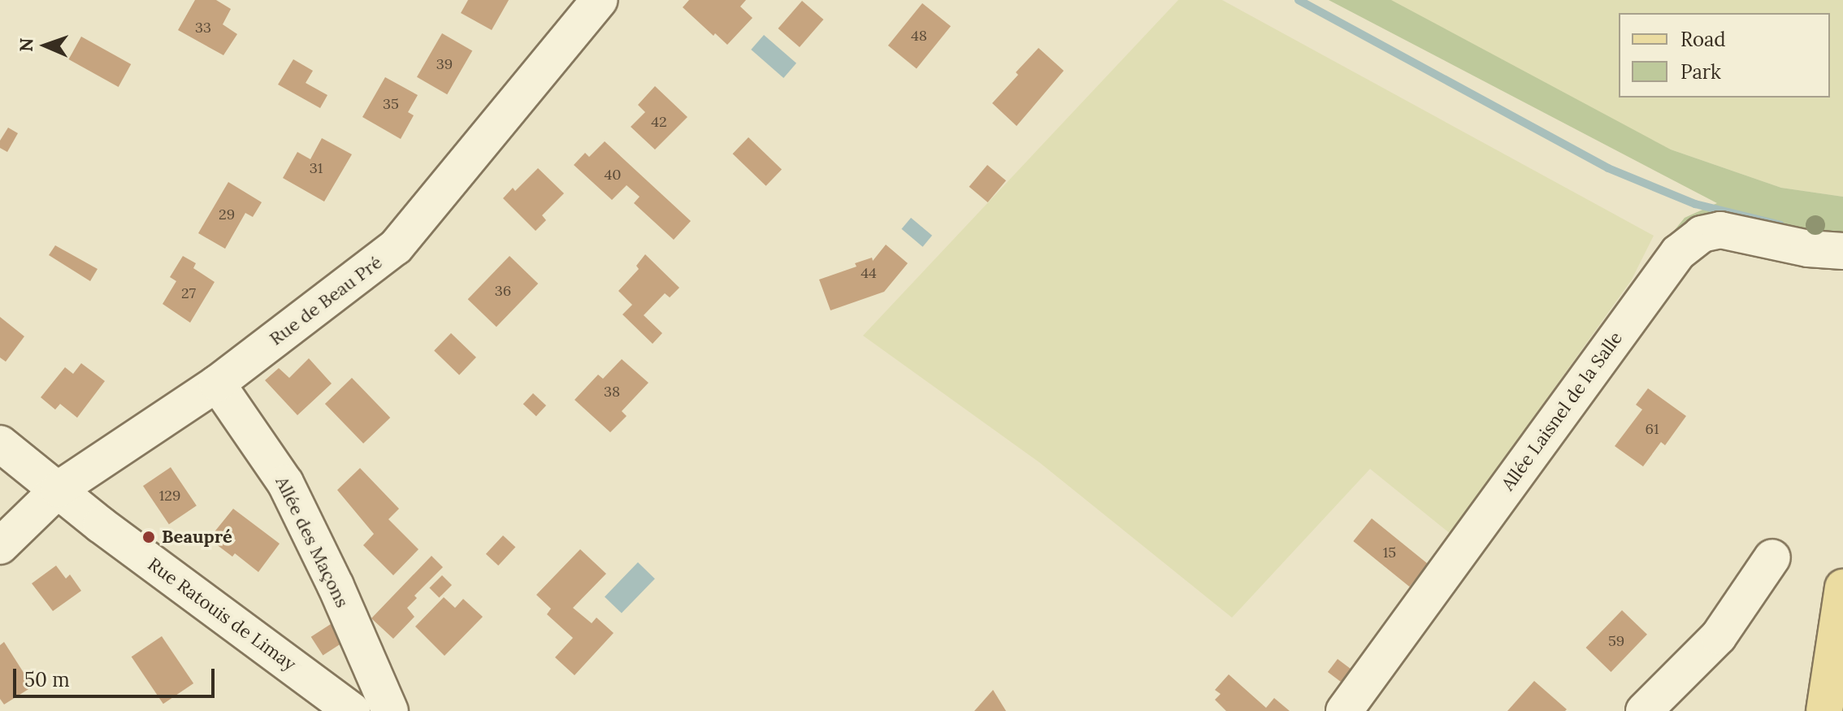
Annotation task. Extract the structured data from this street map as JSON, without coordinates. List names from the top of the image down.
{
  "streets": {
    "street": [
      "Rue de Beau Pré",
      "Allée Laisnel de la Salle",
      "Allée des Maçons",
      "Rue Ratouis de Limay"
    ]
  },
  "crossings": [
    ["Rue de Beau Pré", "Allée des Maçons"],
    ["Rue de Beau Pré", "Rue Ratouis de Limay"]
  ],
  "places": ["Beaupré"],
  "house_numbers": [
    "33",
    "48",
    "39",
    "35",
    "42",
    "31",
    "40",
    "29",
    "44",
    "36",
    "27",
    "38",
    "61",
    "129",
    "15",
    "59"
  ],
  "legend": ["Road", "Park"],
  "scale_bar": "50 m",
  "north": "left"
}
